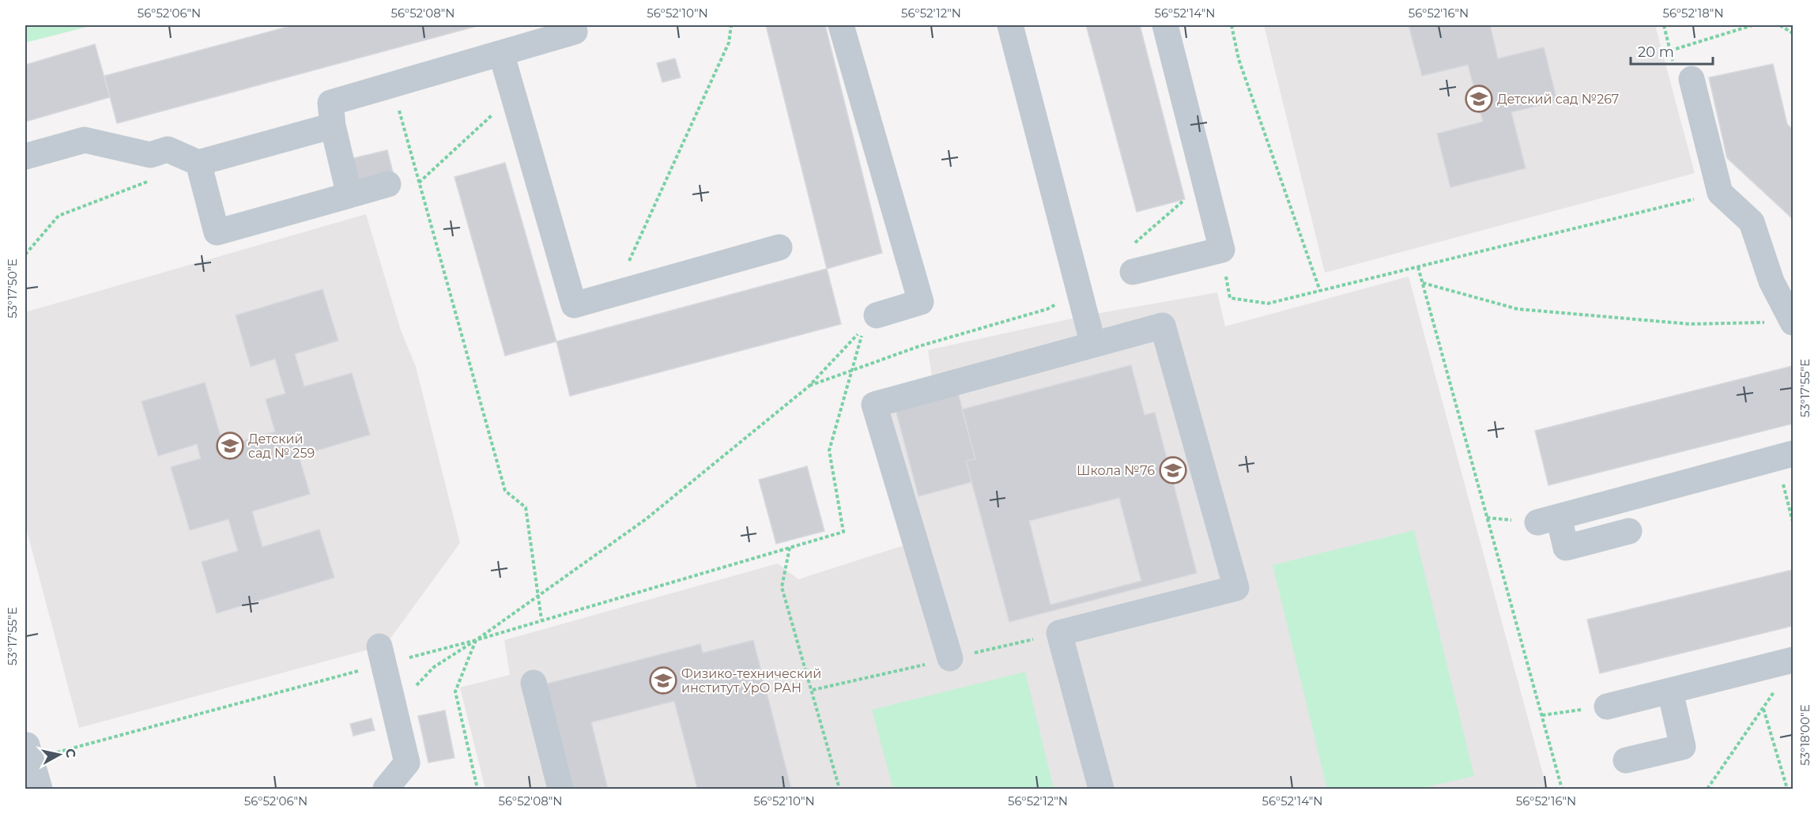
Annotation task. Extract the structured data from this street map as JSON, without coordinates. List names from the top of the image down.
{
  "places": {
    "school or university": [
      "Детский сад №267",
      "Детский сад № 259",
      "Школа №76",
      "Физико-технический институт УрО РАН"
    ]
  },
  "scale_bar": "20 m",
  "north": "right",
  "coordinates": [
    "56°52'06\"N",
    "56°52'08\"N",
    "56°52'10\"N",
    "56°52'12\"N",
    "56°52'14\"N",
    "56°52'16\"N",
    "56°52'18\"N",
    "53°17'50\"E",
    "53°17'55\"E",
    "53°18'00\"E"
  ]
}
